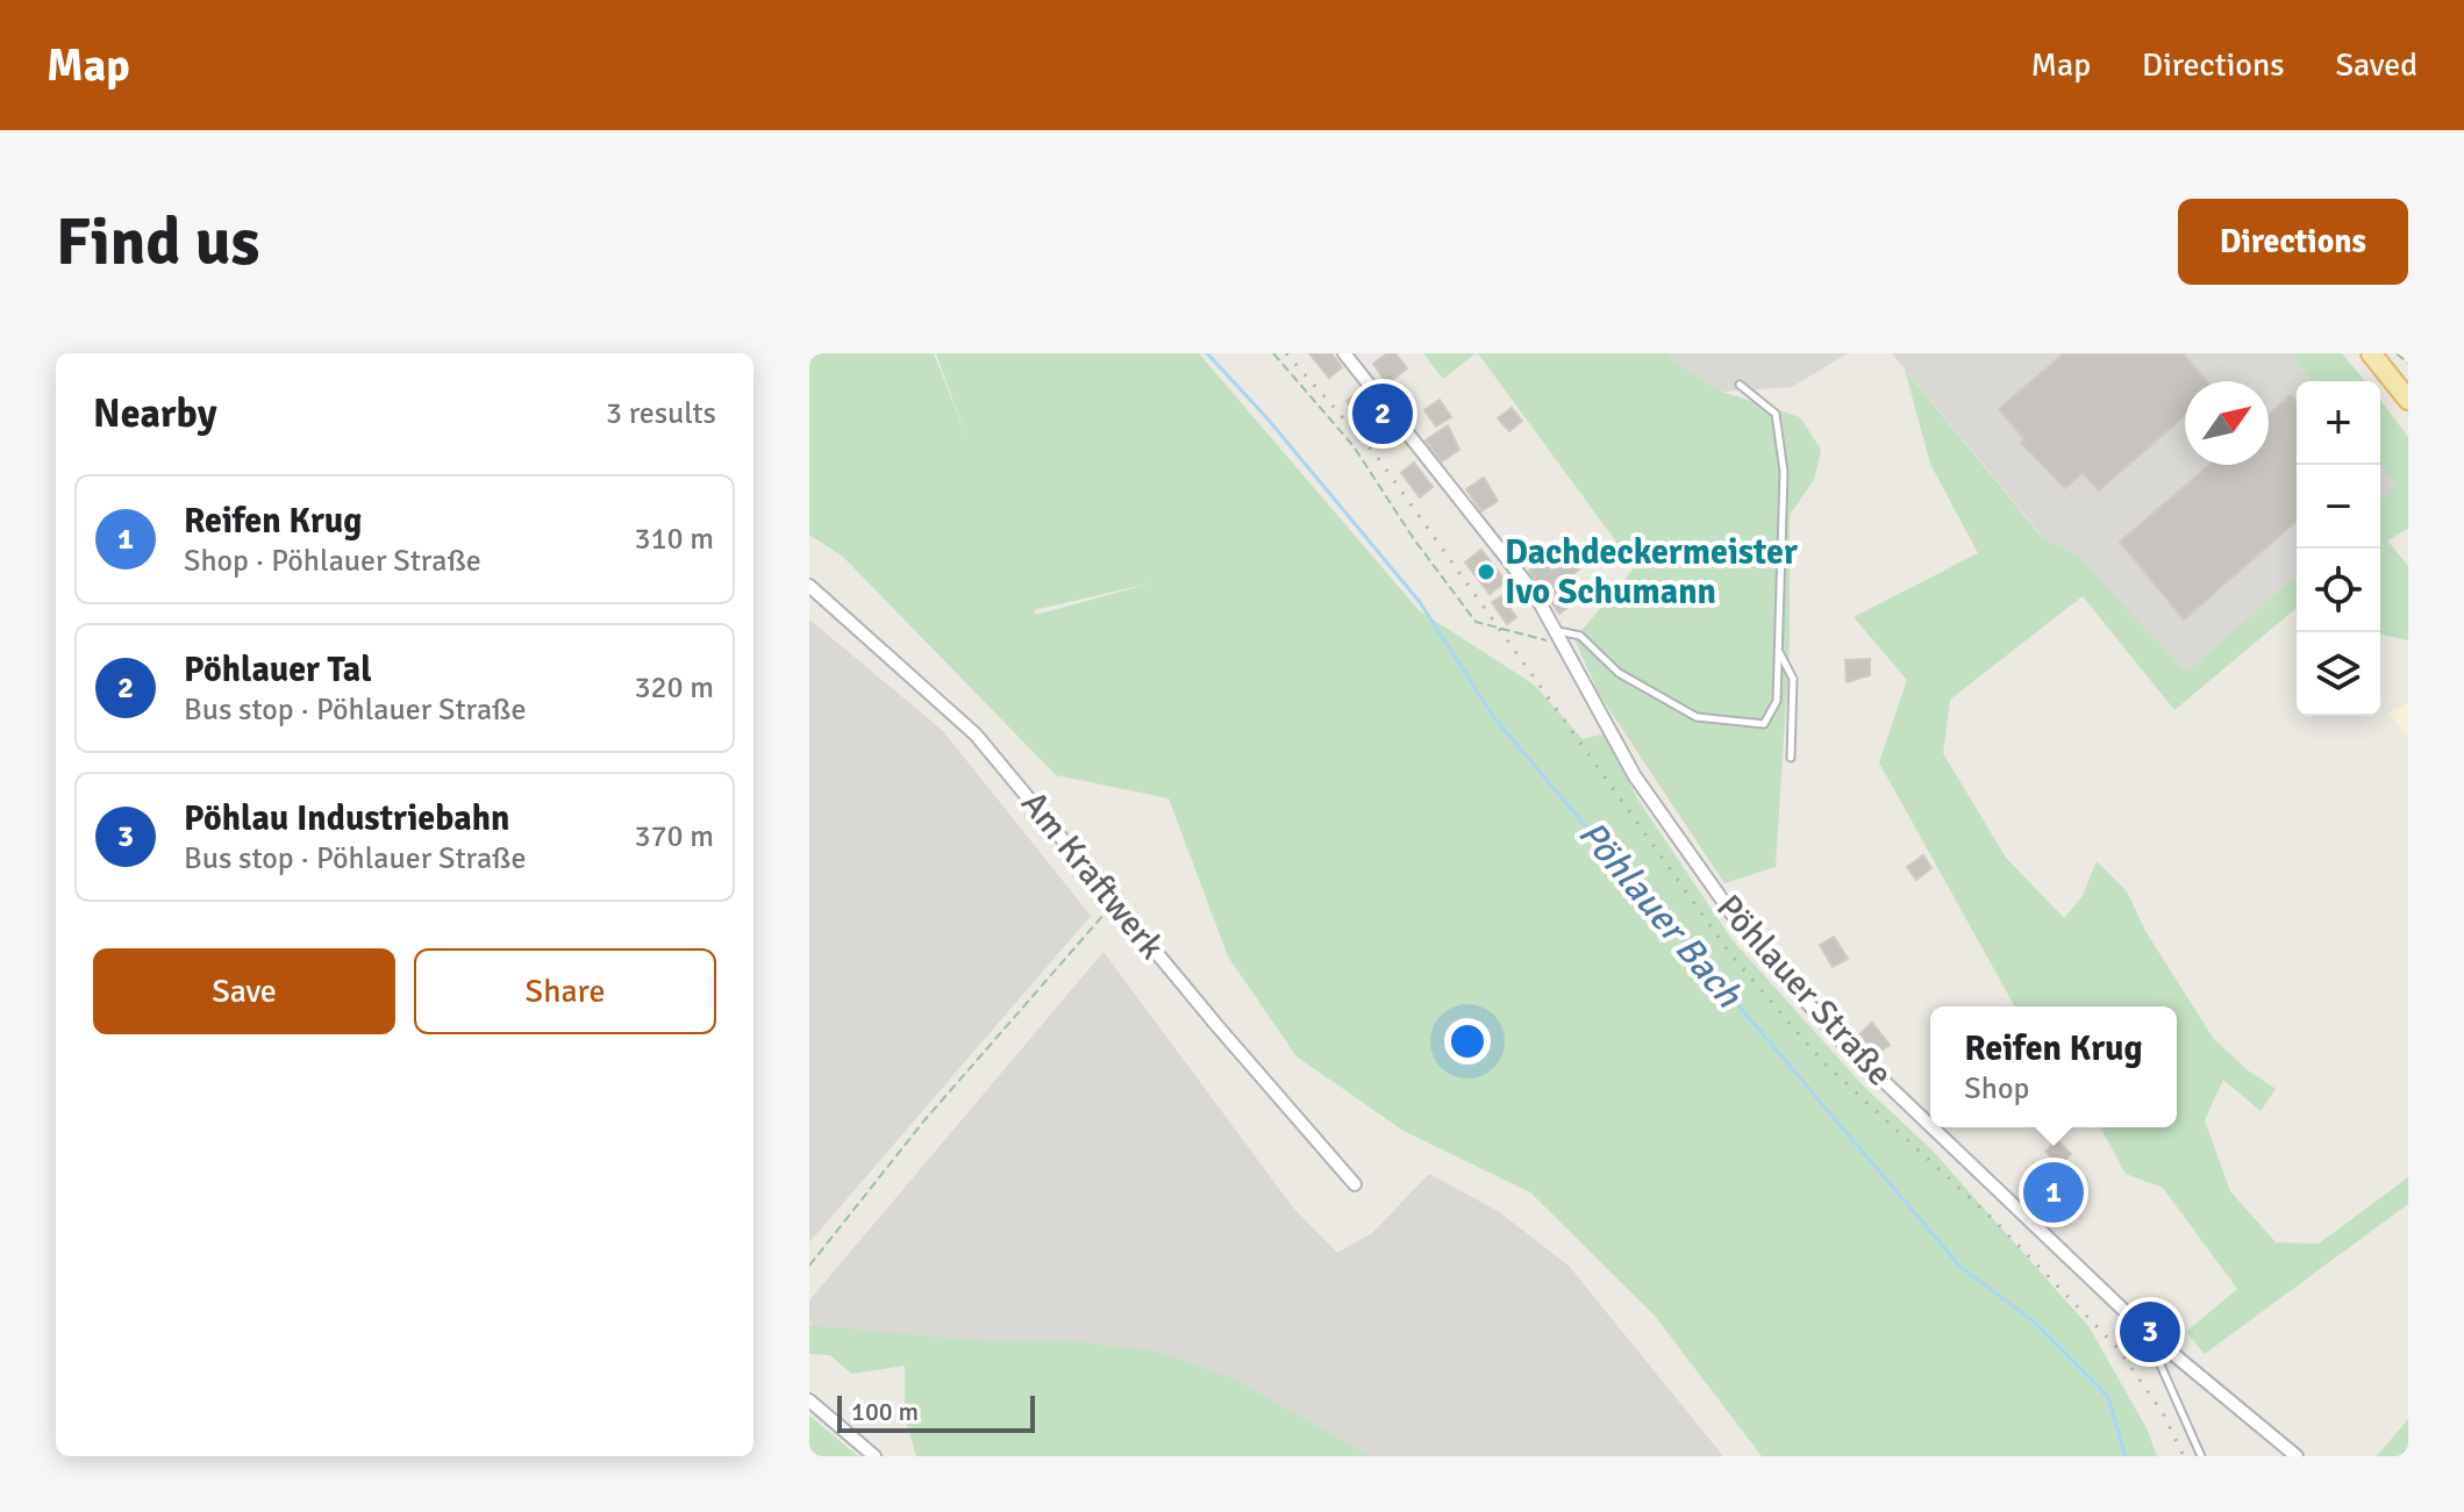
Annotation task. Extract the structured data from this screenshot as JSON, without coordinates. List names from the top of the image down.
{
  "streets": {
    "street": ["Am Kraftwerk", "Pöhlauer Straße"]
  },
  "water": ["Pöhlauer Bach"],
  "places": ["Dachdeckermeister Ivo Schumann"],
  "scale_bar": "100 m",
  "north": "top right",
  "page": {
    "header": "Map",
    "nav": ["Map", "Directions", "Saved"],
    "buttons": [
      "Directions",
      ["Save", "Share"]
    ],
    "title": "Find us",
    "heading": ["Nearby", "3 results"],
    "pins": ["2", "1", "3"],
    "map_buttons": ["+", "−"],
    "list": [
      {
        "mark": "1",
        "name": "Reifen Krug",
        "note": "Shop · Pöhlauer Straße",
        "value": "310 m"
      },
      {
        "mark": "2",
        "name": "Pöhlauer Tal",
        "note": "Bus stop · Pöhlauer Straße",
        "value": "320 m"
      },
      {
        "mark": "3",
        "name": "Pöhlau Industriebahn",
        "note": "Bus stop · Pöhlauer Straße",
        "value": "370 m"
      }
    ],
    "popup": ["Reifen Krug", "Shop"],
    "scale": "100 m"
  }
}
